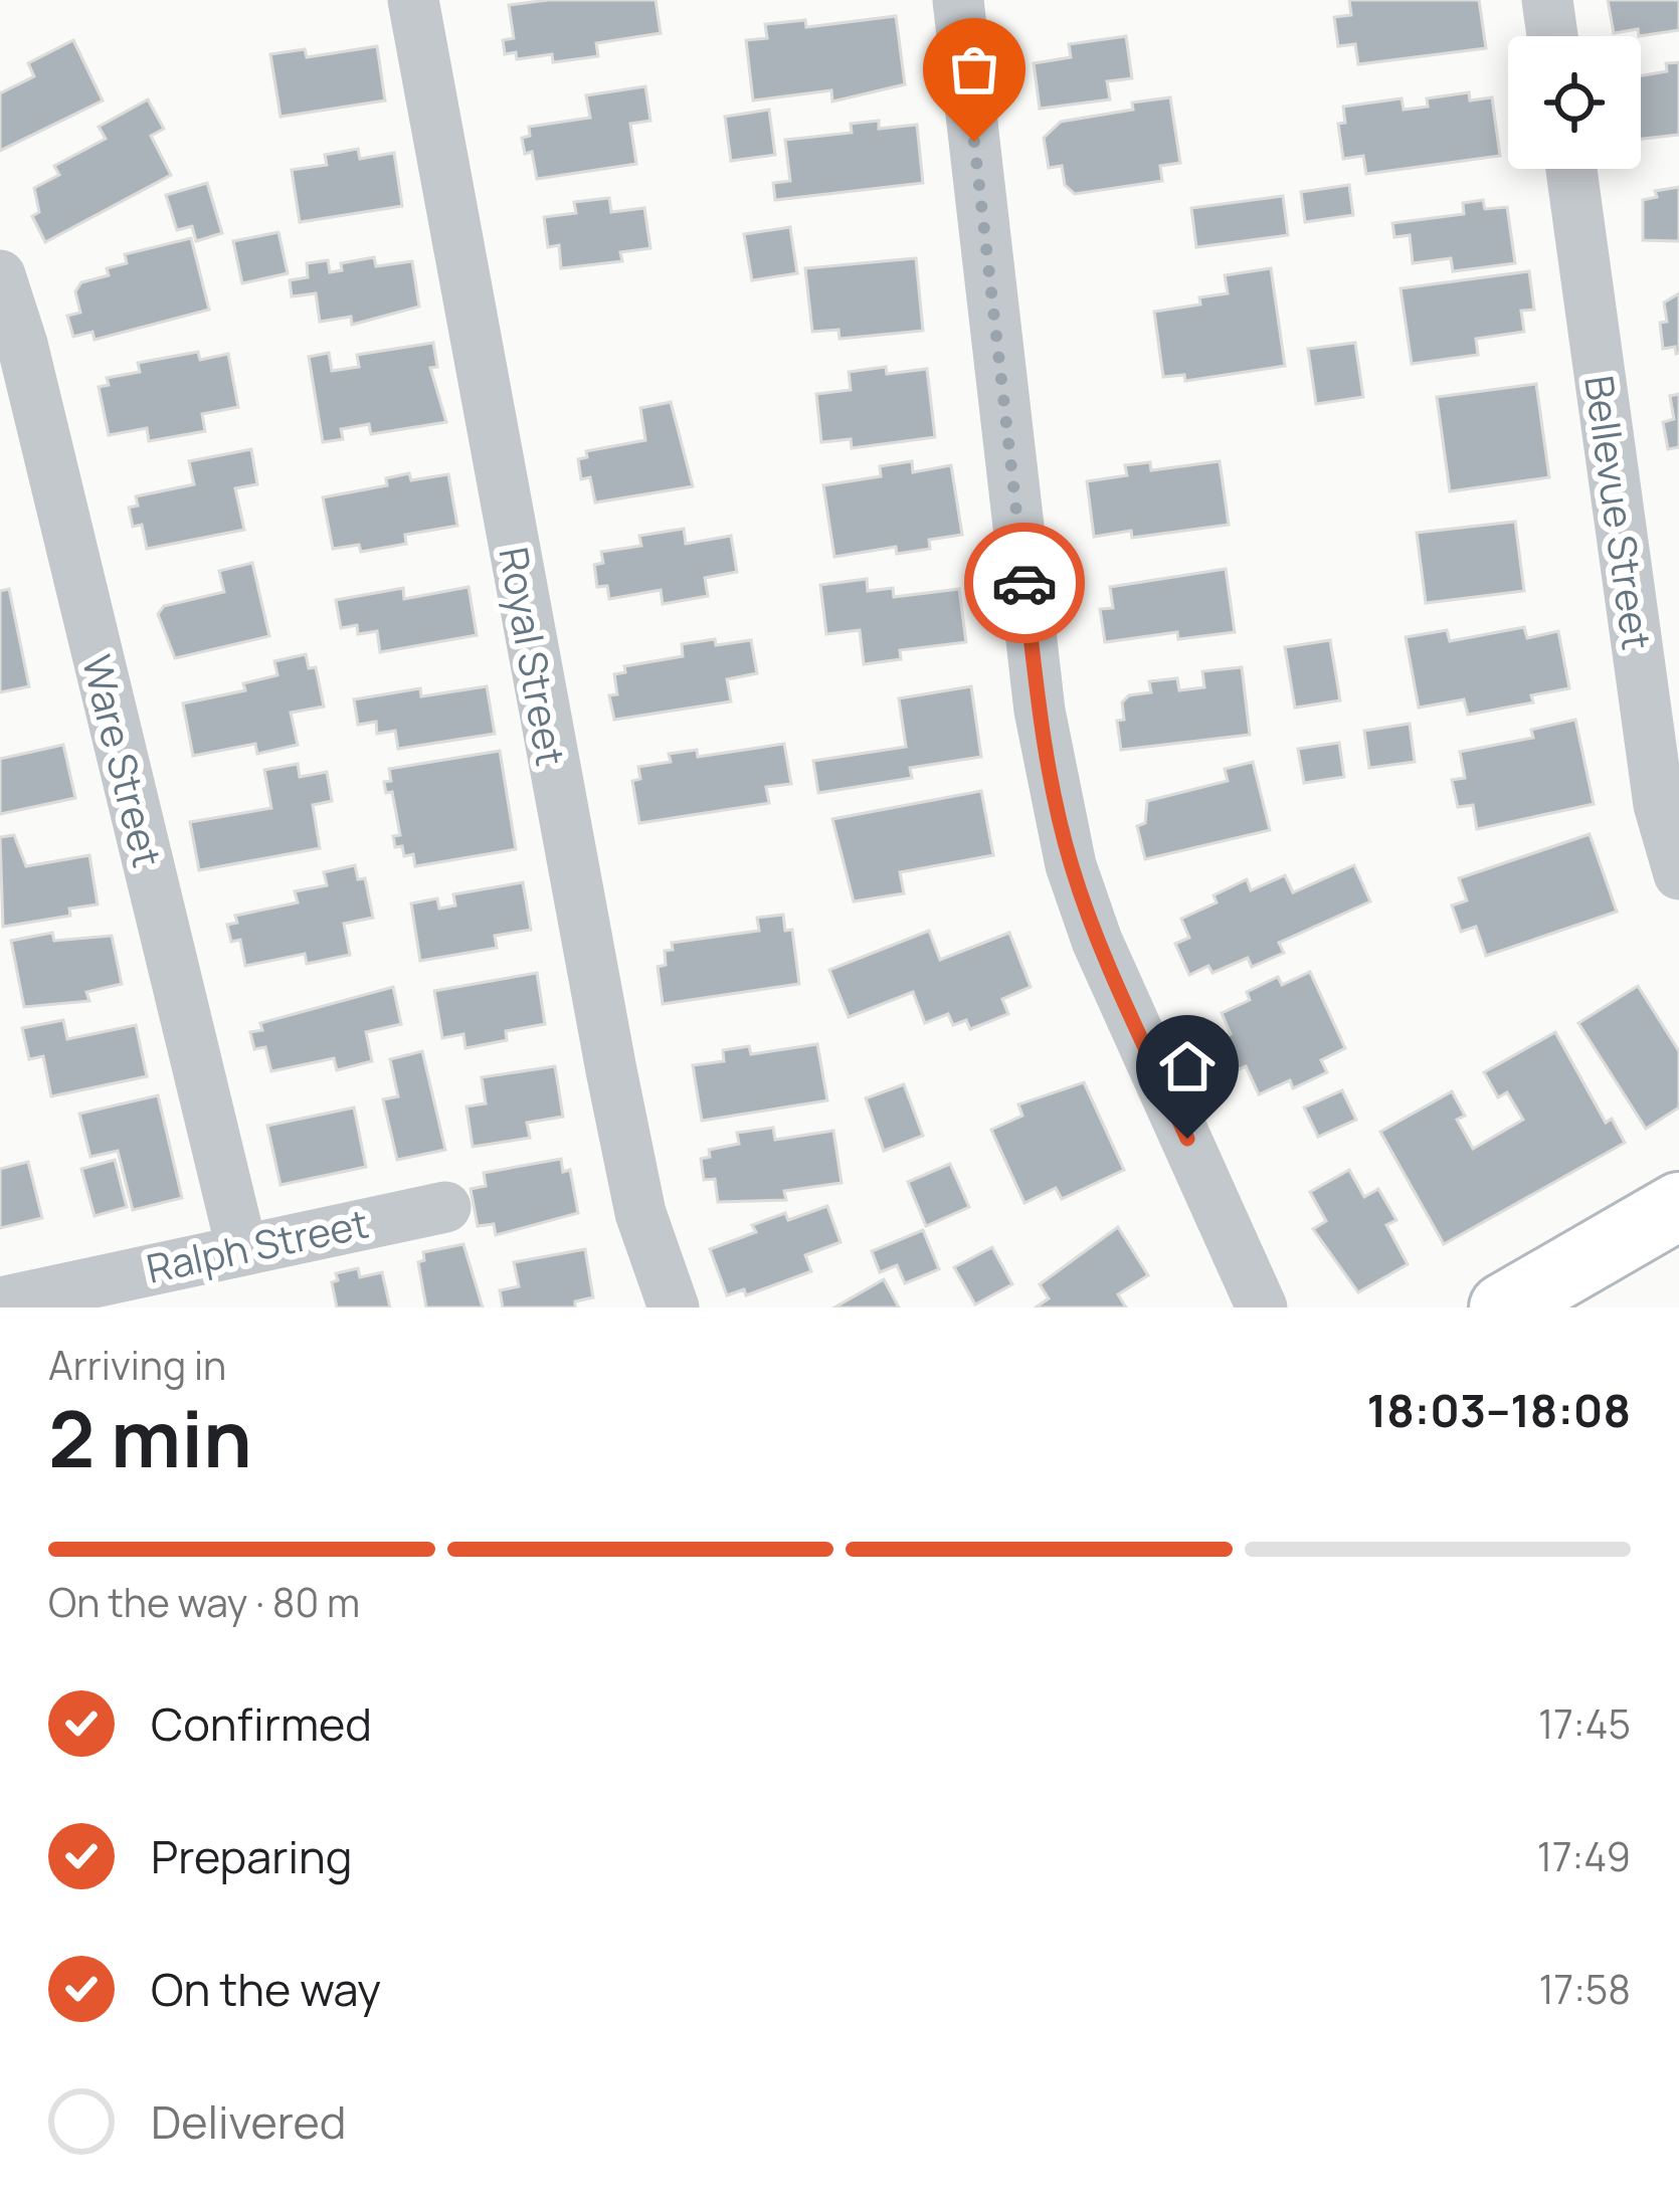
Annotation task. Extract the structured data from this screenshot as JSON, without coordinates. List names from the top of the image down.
{
  "streets": {
    "street": [
      "Bellevue Street",
      "Royal Street",
      "Ware Street",
      "Ralph Street"
    ]
  },
  "crossings": [
    ["Ware Street", "Ralph Street"]
  ],
  "page": {
    "heading": ["2 min", "Arriving in", "18:03–18:08"],
    "bar": "On the way · 80 m",
    "list": [
      ["Confirmed", "17:45"],
      ["Preparing", "17:49"],
      ["On the way", "17:58"],
      "Delivered"
    ]
  }
}
